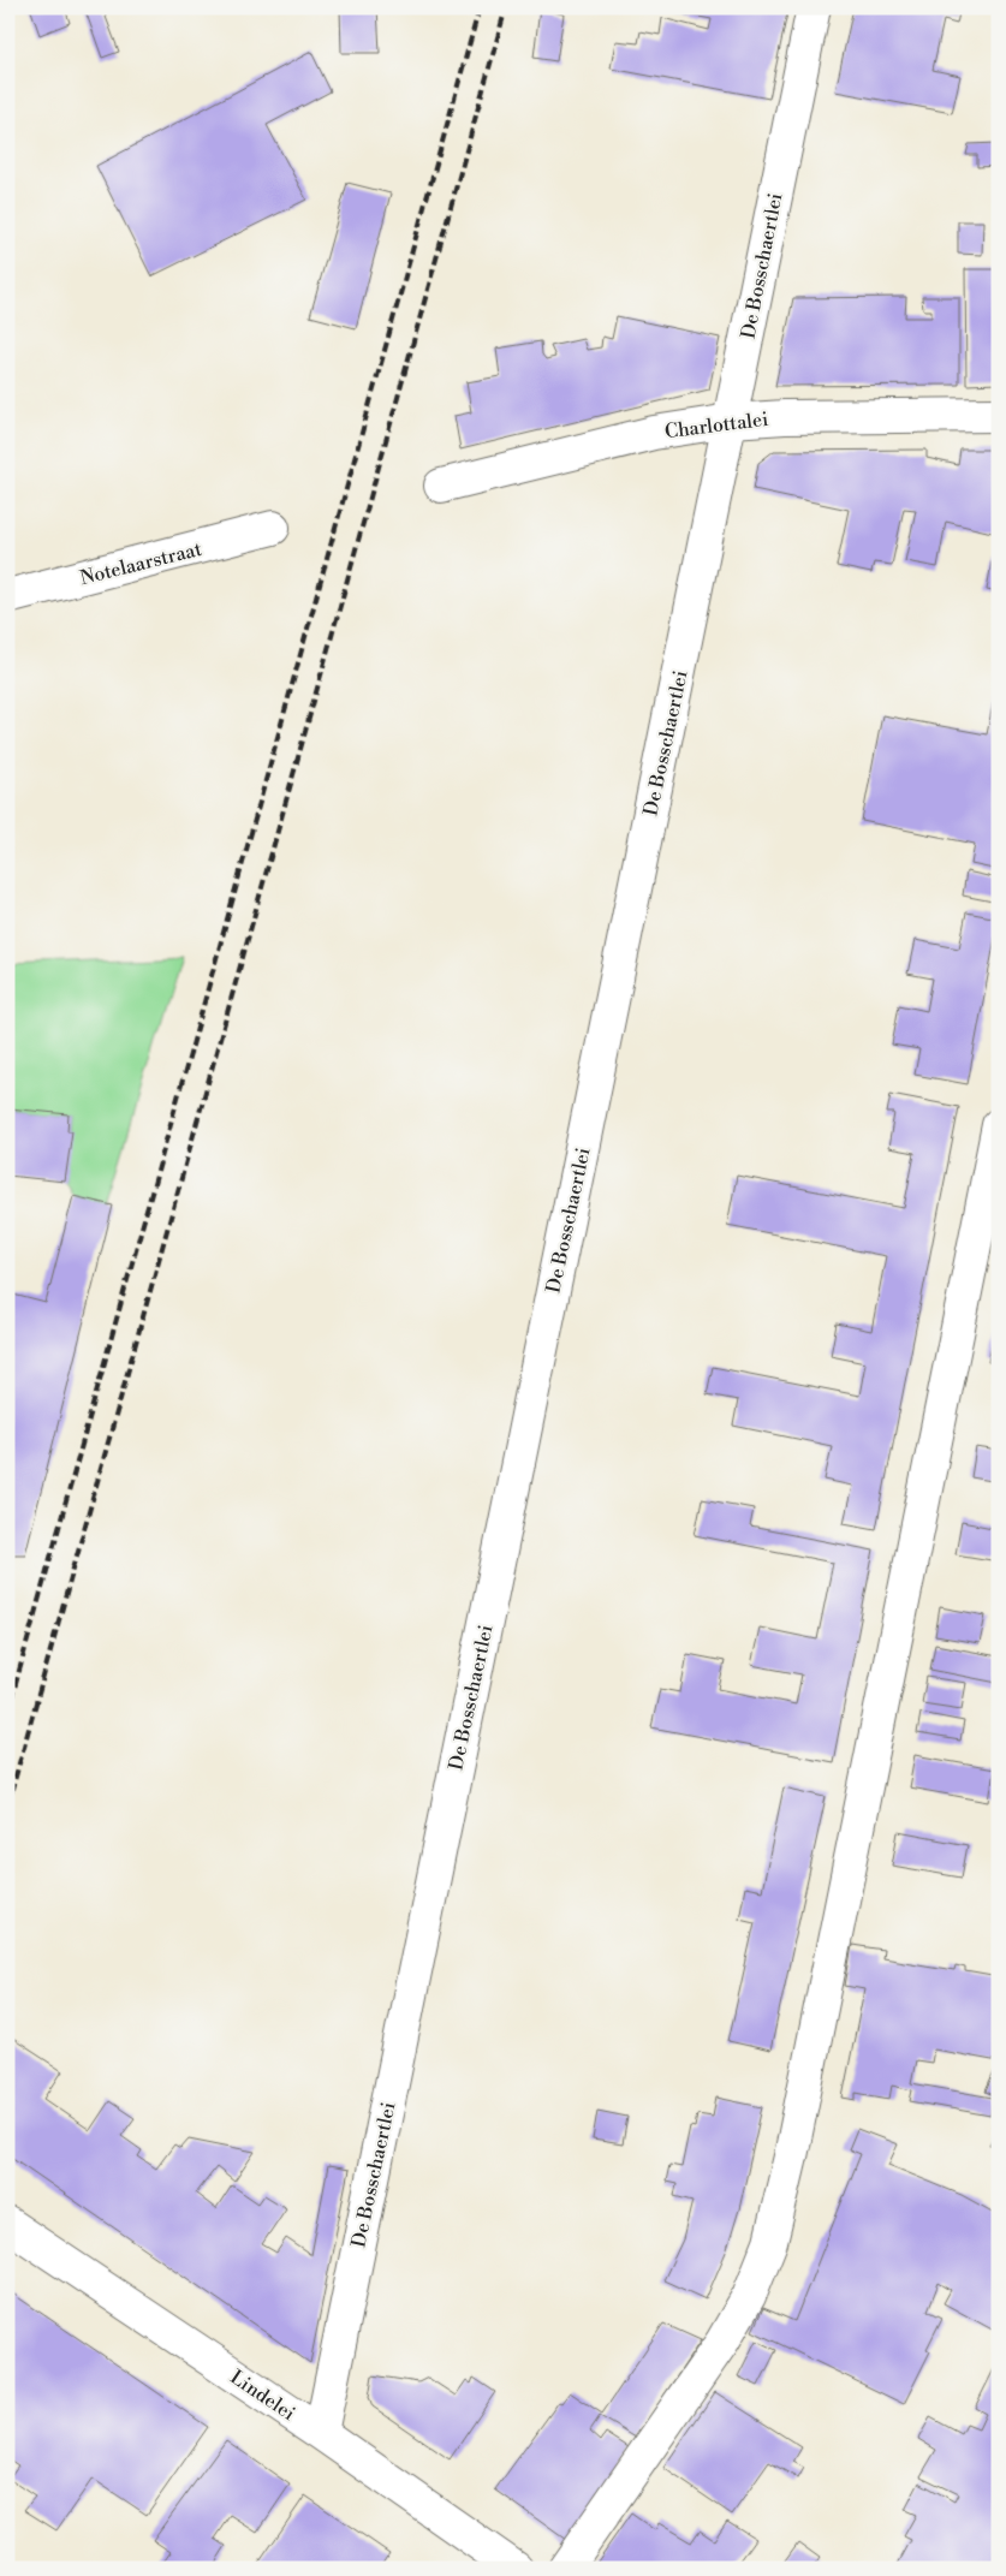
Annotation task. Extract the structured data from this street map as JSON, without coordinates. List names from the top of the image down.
{
  "streets": {
    "street": [
      "De Bosschaertlei",
      "Charlottalei",
      "Notelaarstraat",
      "Lindelei"
    ]
  },
  "crossings": [
    ["De Bosschaertlei", "Charlottalei"],
    ["De Bosschaertlei", "Lindelei"]
  ]
}
